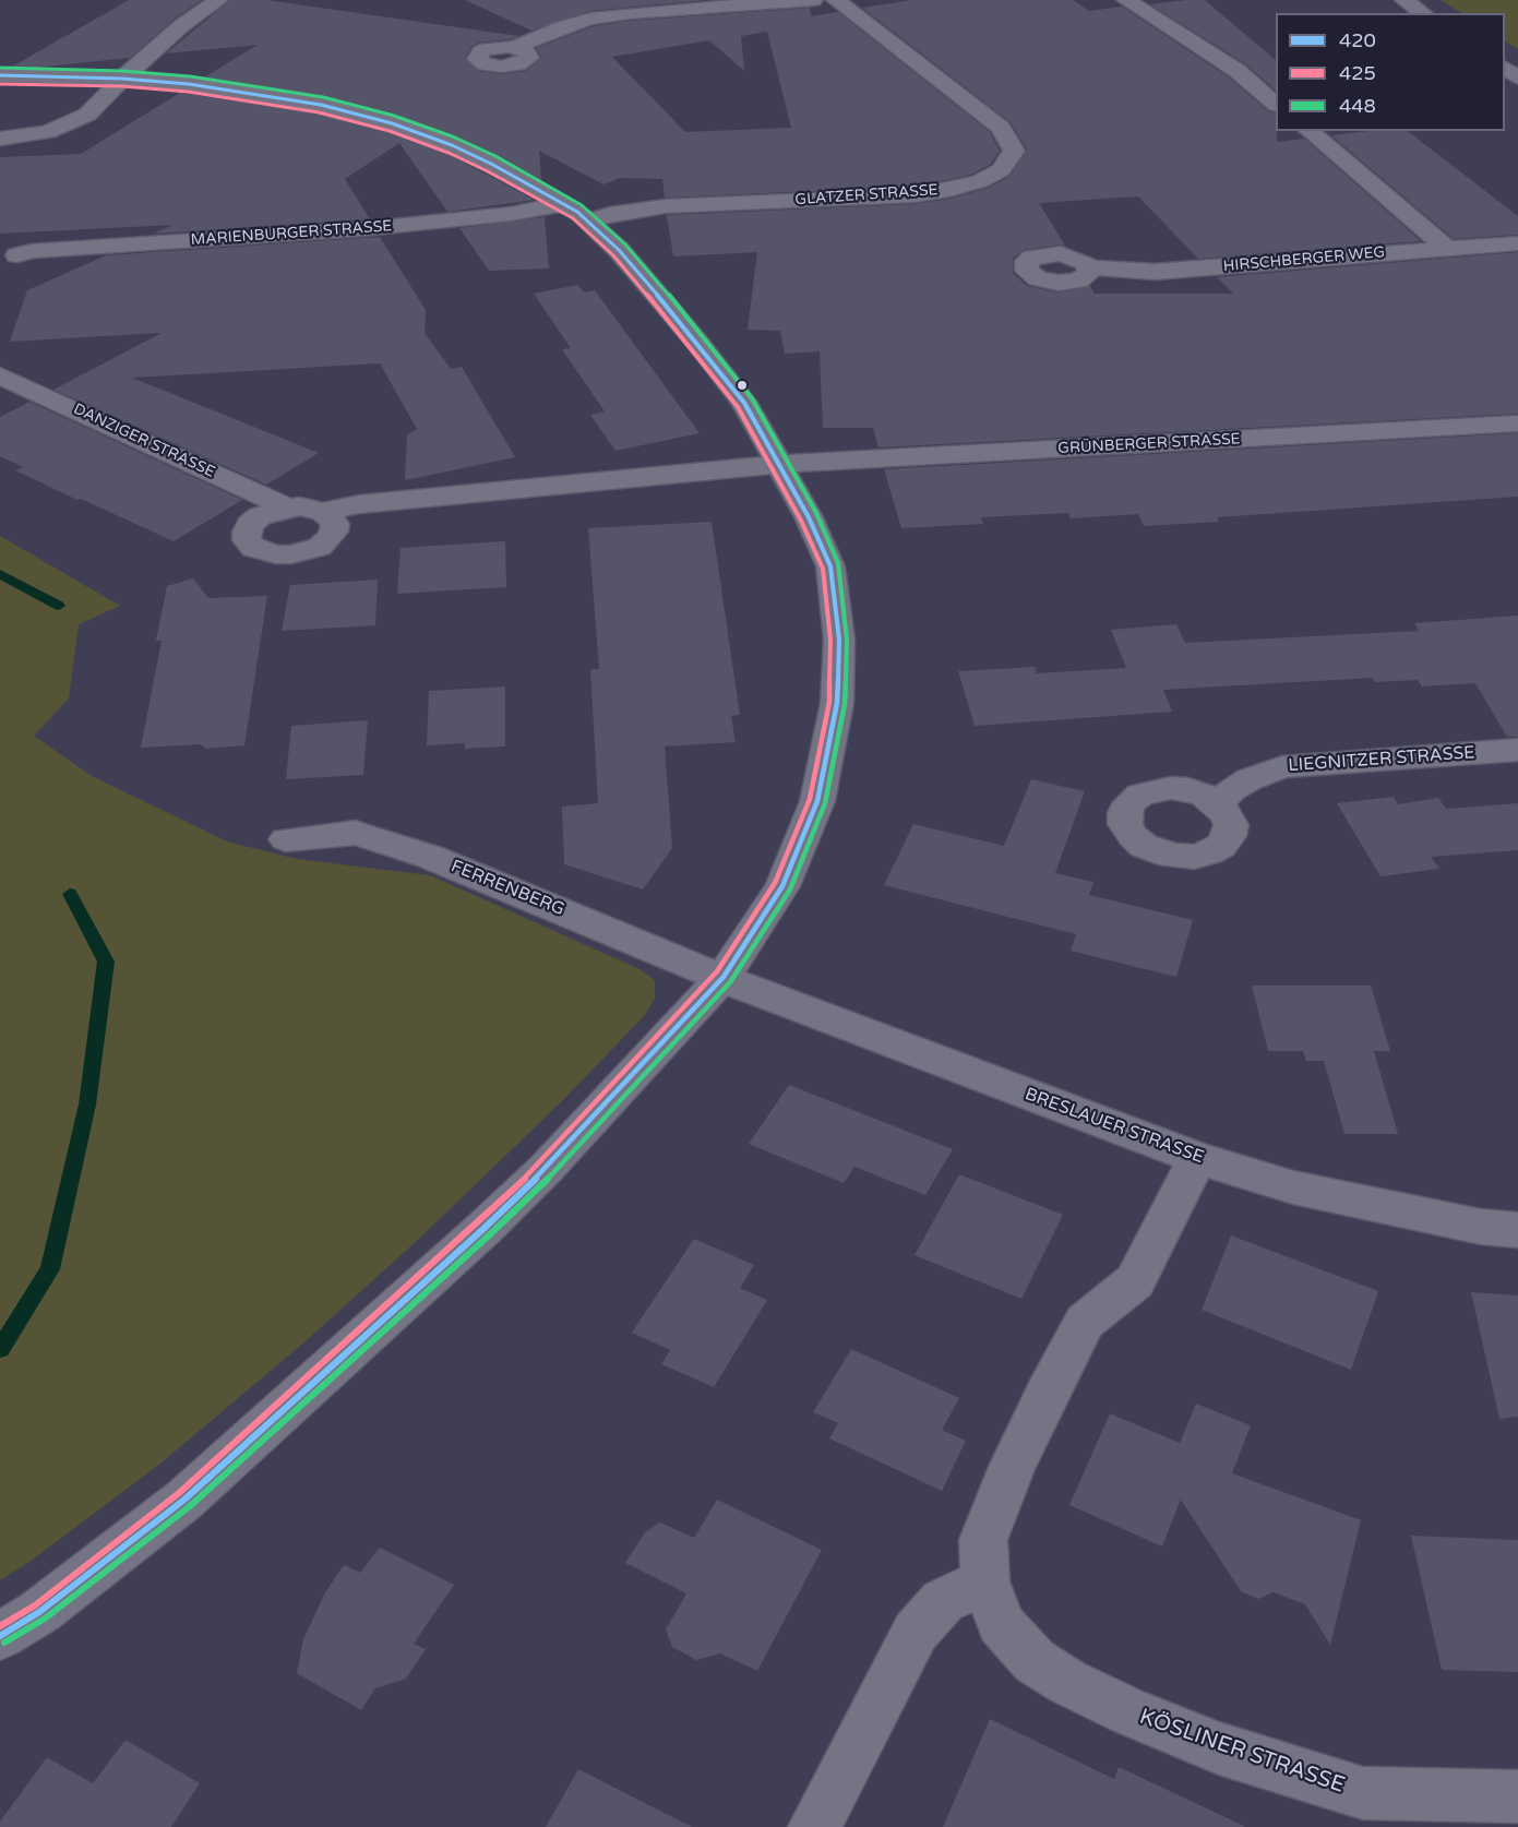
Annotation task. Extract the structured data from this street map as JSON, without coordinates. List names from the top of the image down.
{
  "streets": {
    "street": [
      "GLATZER STRASSE",
      "MARIENBURGER STRASSE",
      "HIRSCHBERGER WEG",
      "DANZIGER STRASSE",
      "GRÜNBERGER STRASSE",
      "LIEGNITZER STRASSE",
      "FERRENBERG",
      "BRESLAUER STRASSE",
      "KÖSLINER STRASSE"
    ]
  },
  "crossings": [
    ["DANZIGER STRASSE", "GRÜNBERGER STRASSE"],
    ["FERRENBERG", "BRESLAUER STRASSE"],
    ["BRESLAUER STRASSE", "KÖSLINER STRASSE"]
  ],
  "lines": ["transit line 448", "transit line 420", "transit line 425"],
  "legend": ["420", "425", "448"]
}
